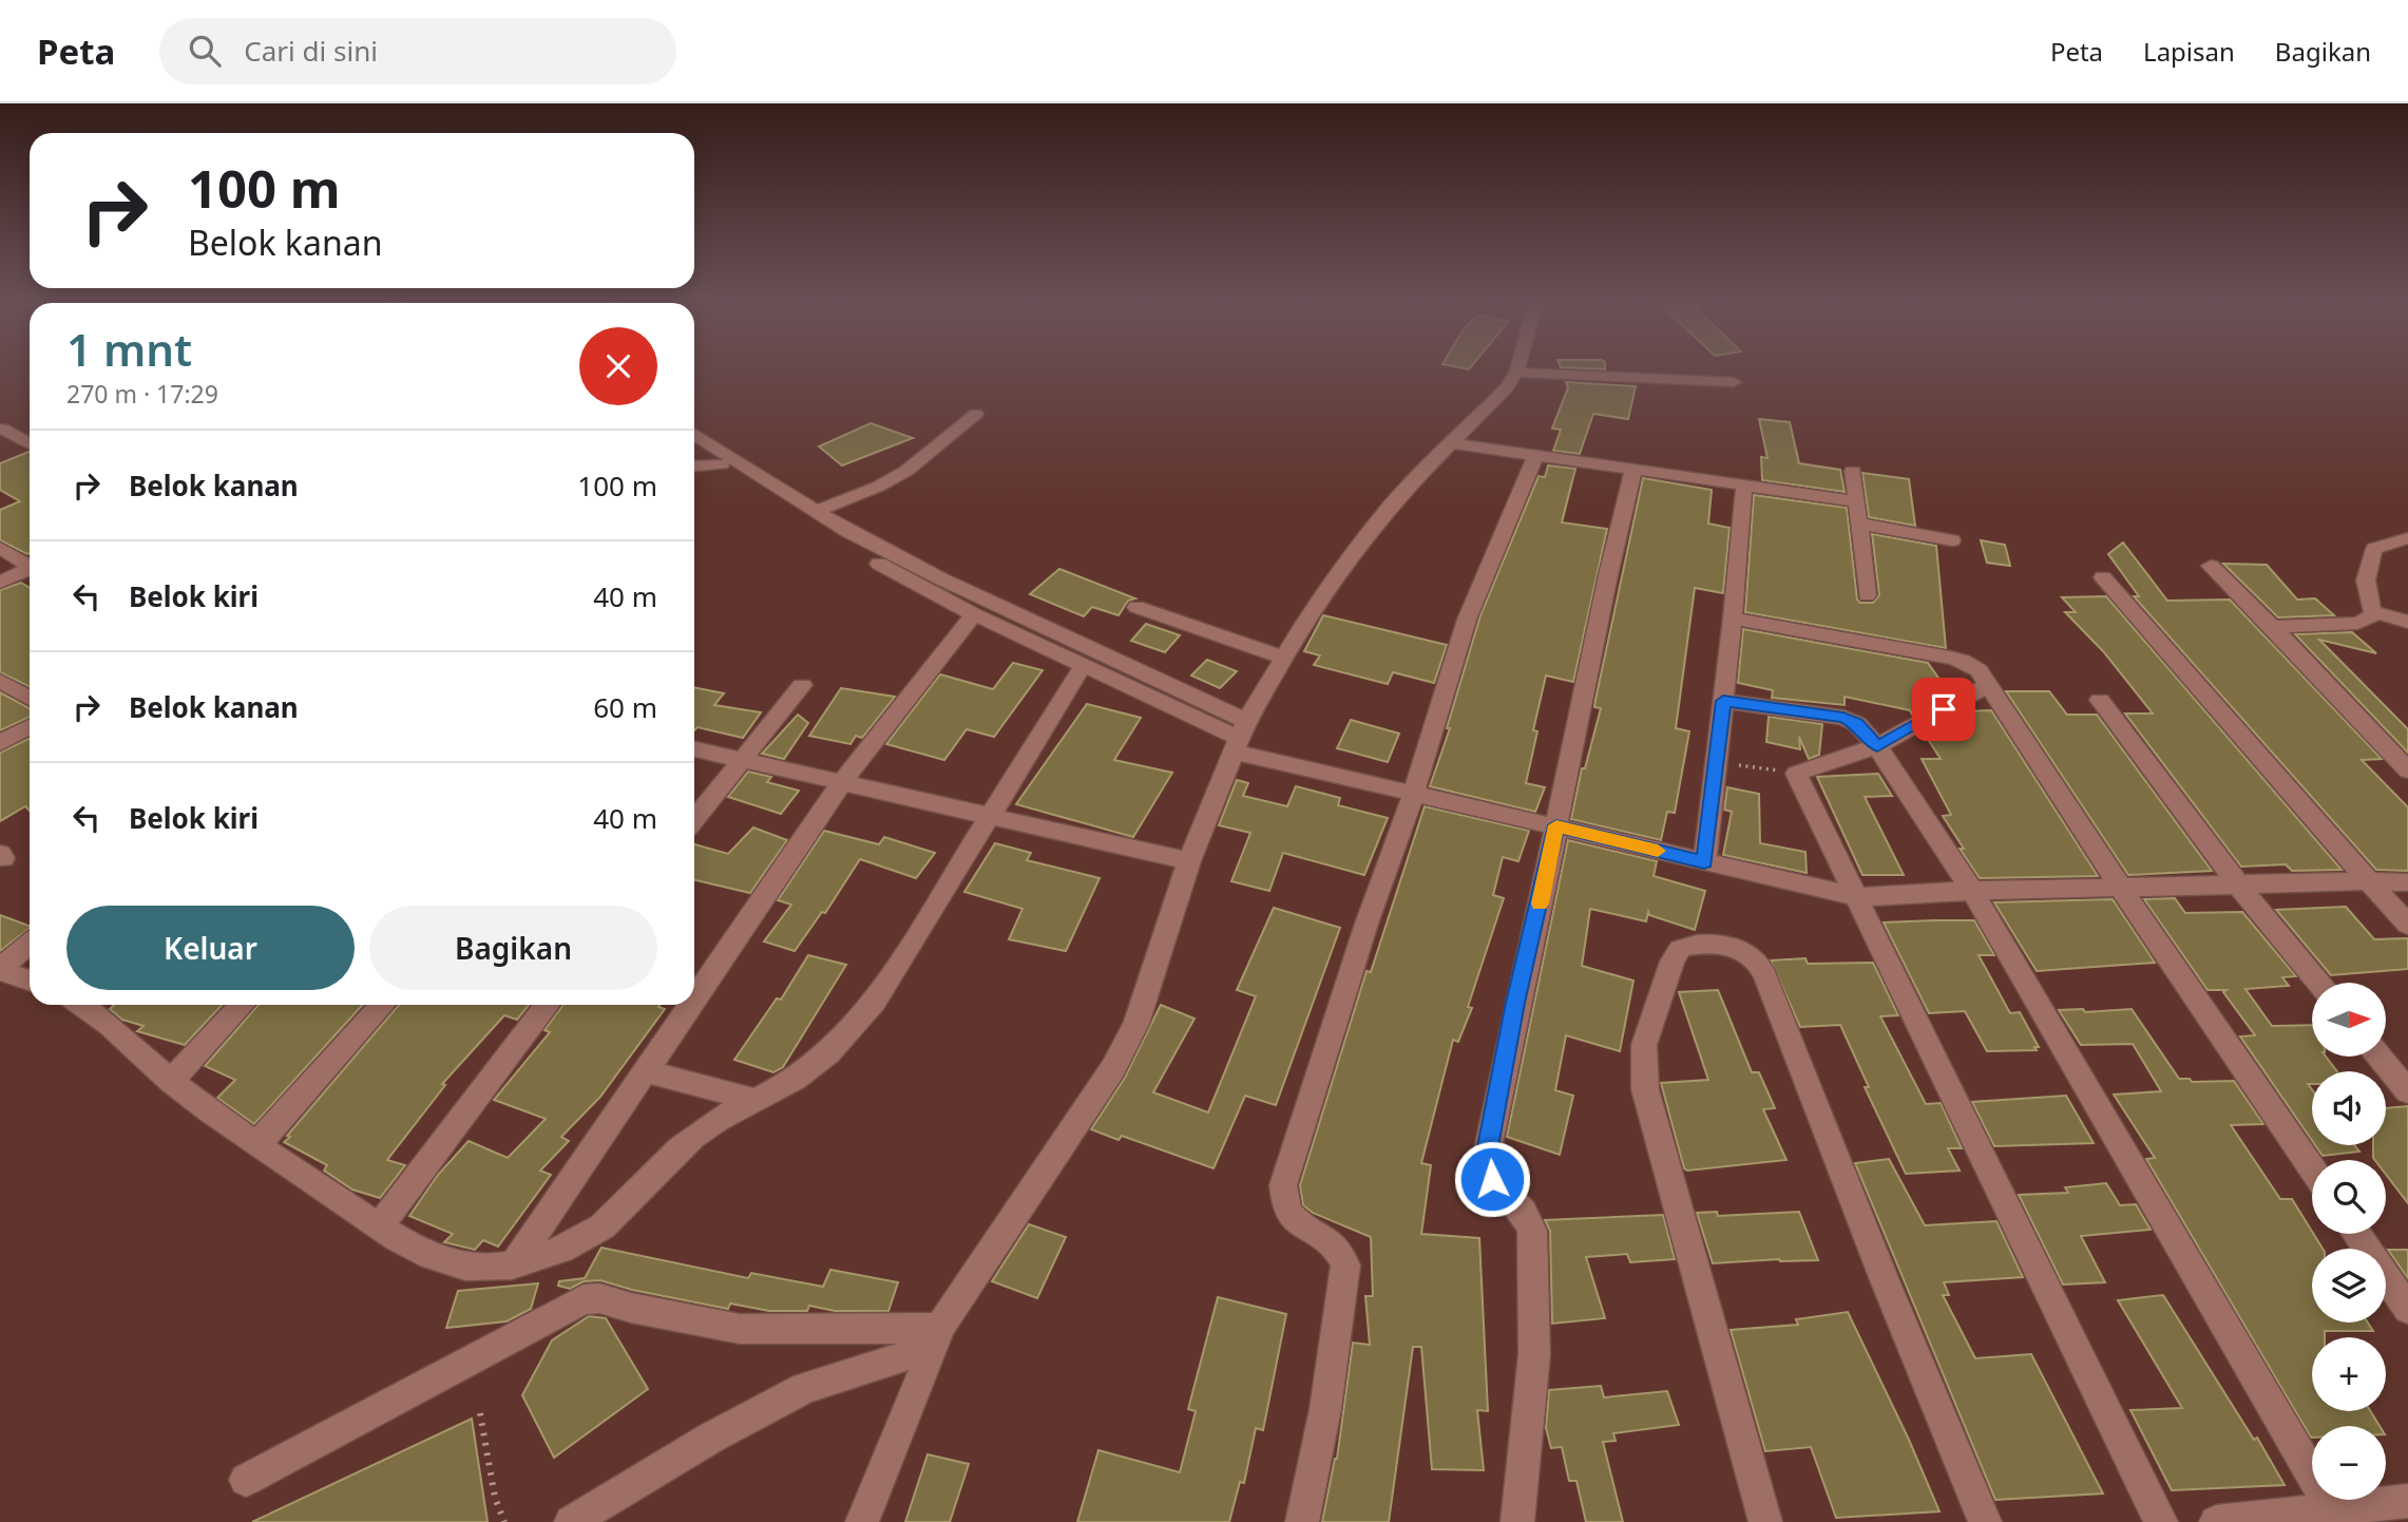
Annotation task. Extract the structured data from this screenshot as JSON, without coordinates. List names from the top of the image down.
{
  "north": "right",
  "page": {
    "header": "Peta",
    "search": "Cari di sini",
    "nav": ["Peta", "Lapisan", "Bagikan"],
    "turn": ["100 m", "Belok kanan"],
    "heading": ["1 mnt", "270 m · 17:29"],
    "list": [
      {
        "name": "Belok kanan",
        "value": "100 m"
      },
      {
        "name": "Belok kiri",
        "value": "40 m"
      },
      {
        "name": "Belok kanan",
        "value": "60 m"
      },
      {
        "name": "Belok kiri",
        "value": "40 m"
      }
    ],
    "buttons": ["Keluar", "Bagikan"],
    "map_buttons": ["+", "−"]
  }
}
